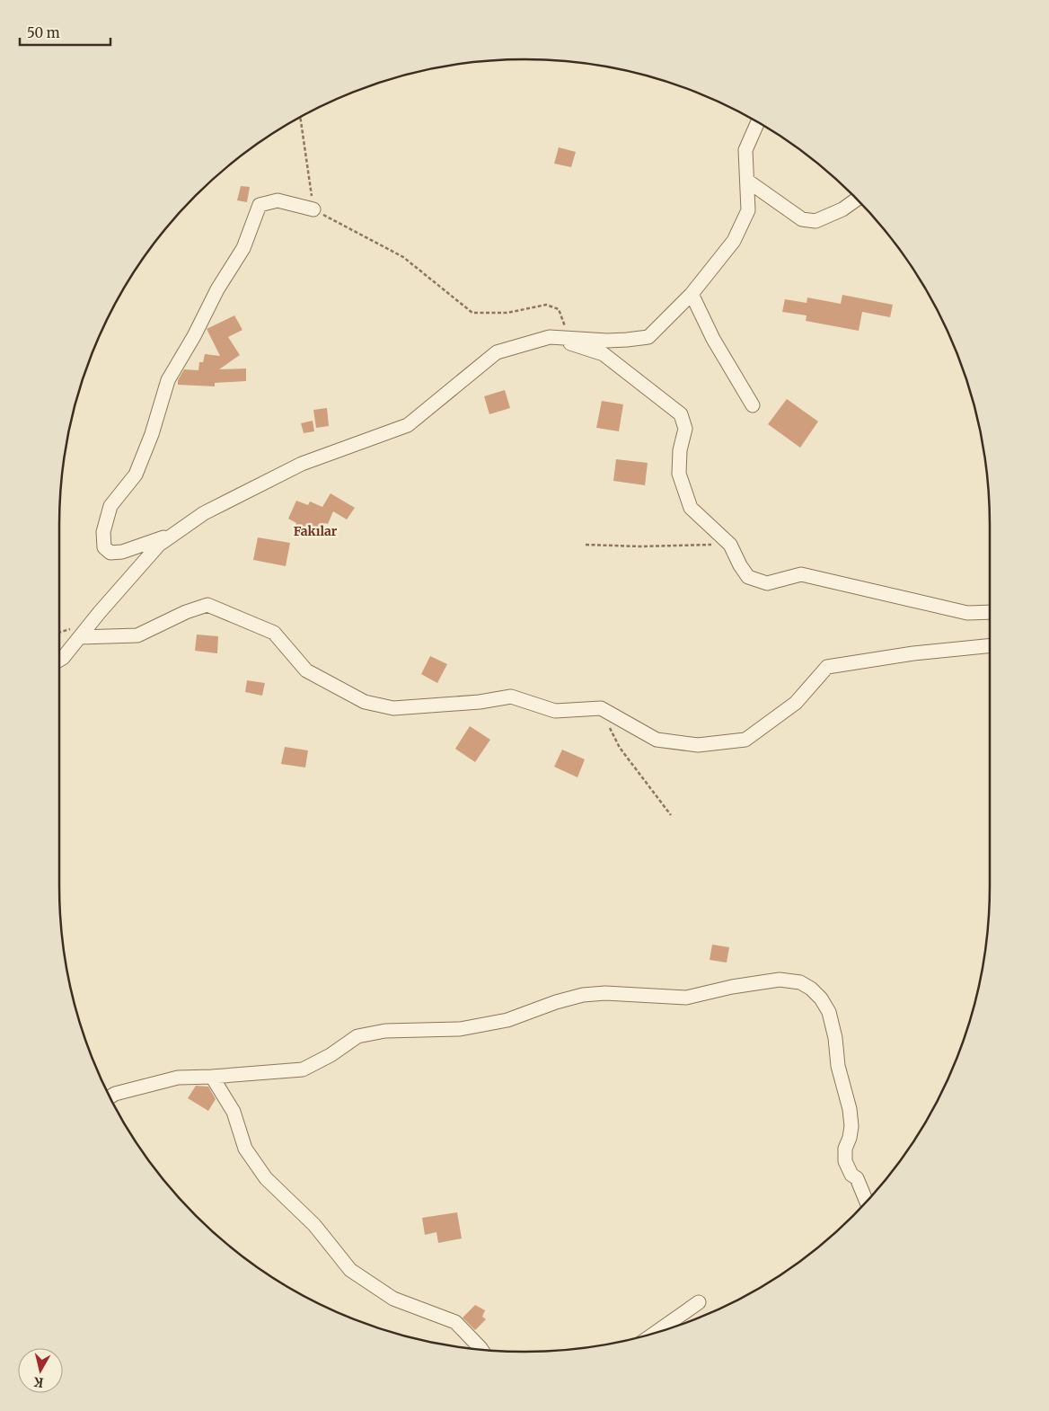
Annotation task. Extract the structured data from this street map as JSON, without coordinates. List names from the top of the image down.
{
  "districts": ["Fakılar"],
  "scale_bar": "50 m",
  "north": "bottom"
}
